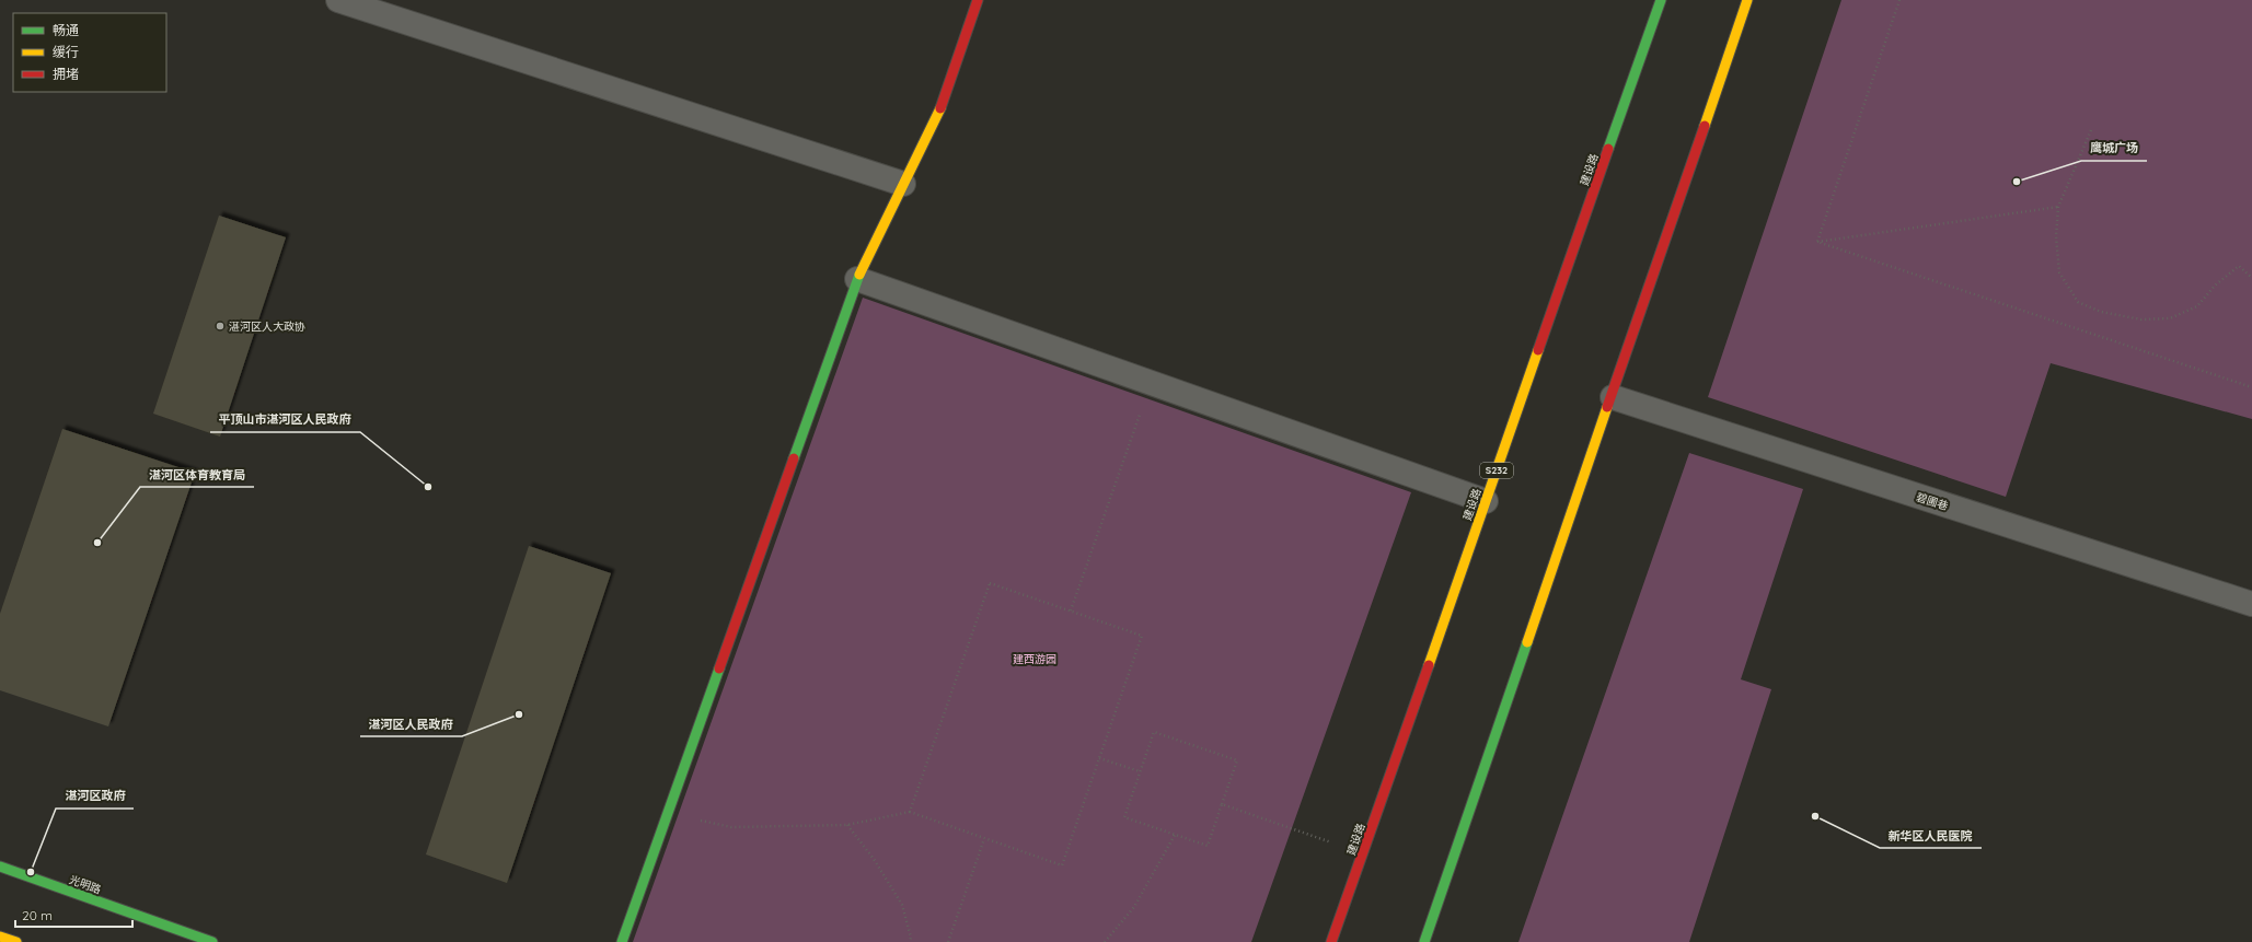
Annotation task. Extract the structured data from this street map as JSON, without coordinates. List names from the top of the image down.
{
  "streets": {
    "main road": ["建设路", "S232", "光明路"],
    "street": ["碧圃巷"]
  },
  "parks": ["建西游园"],
  "places": [
    "鹰城广场",
    "湛河区人大政协",
    "平顶山市湛河区人民政府",
    "湛河区体育教育局",
    "湛河区人民政府",
    "新华区人民医院",
    "湛河区政府"
  ],
  "legend": ["畅通", "缓行", "拥堵"],
  "scale_bar": "20 m"
}
